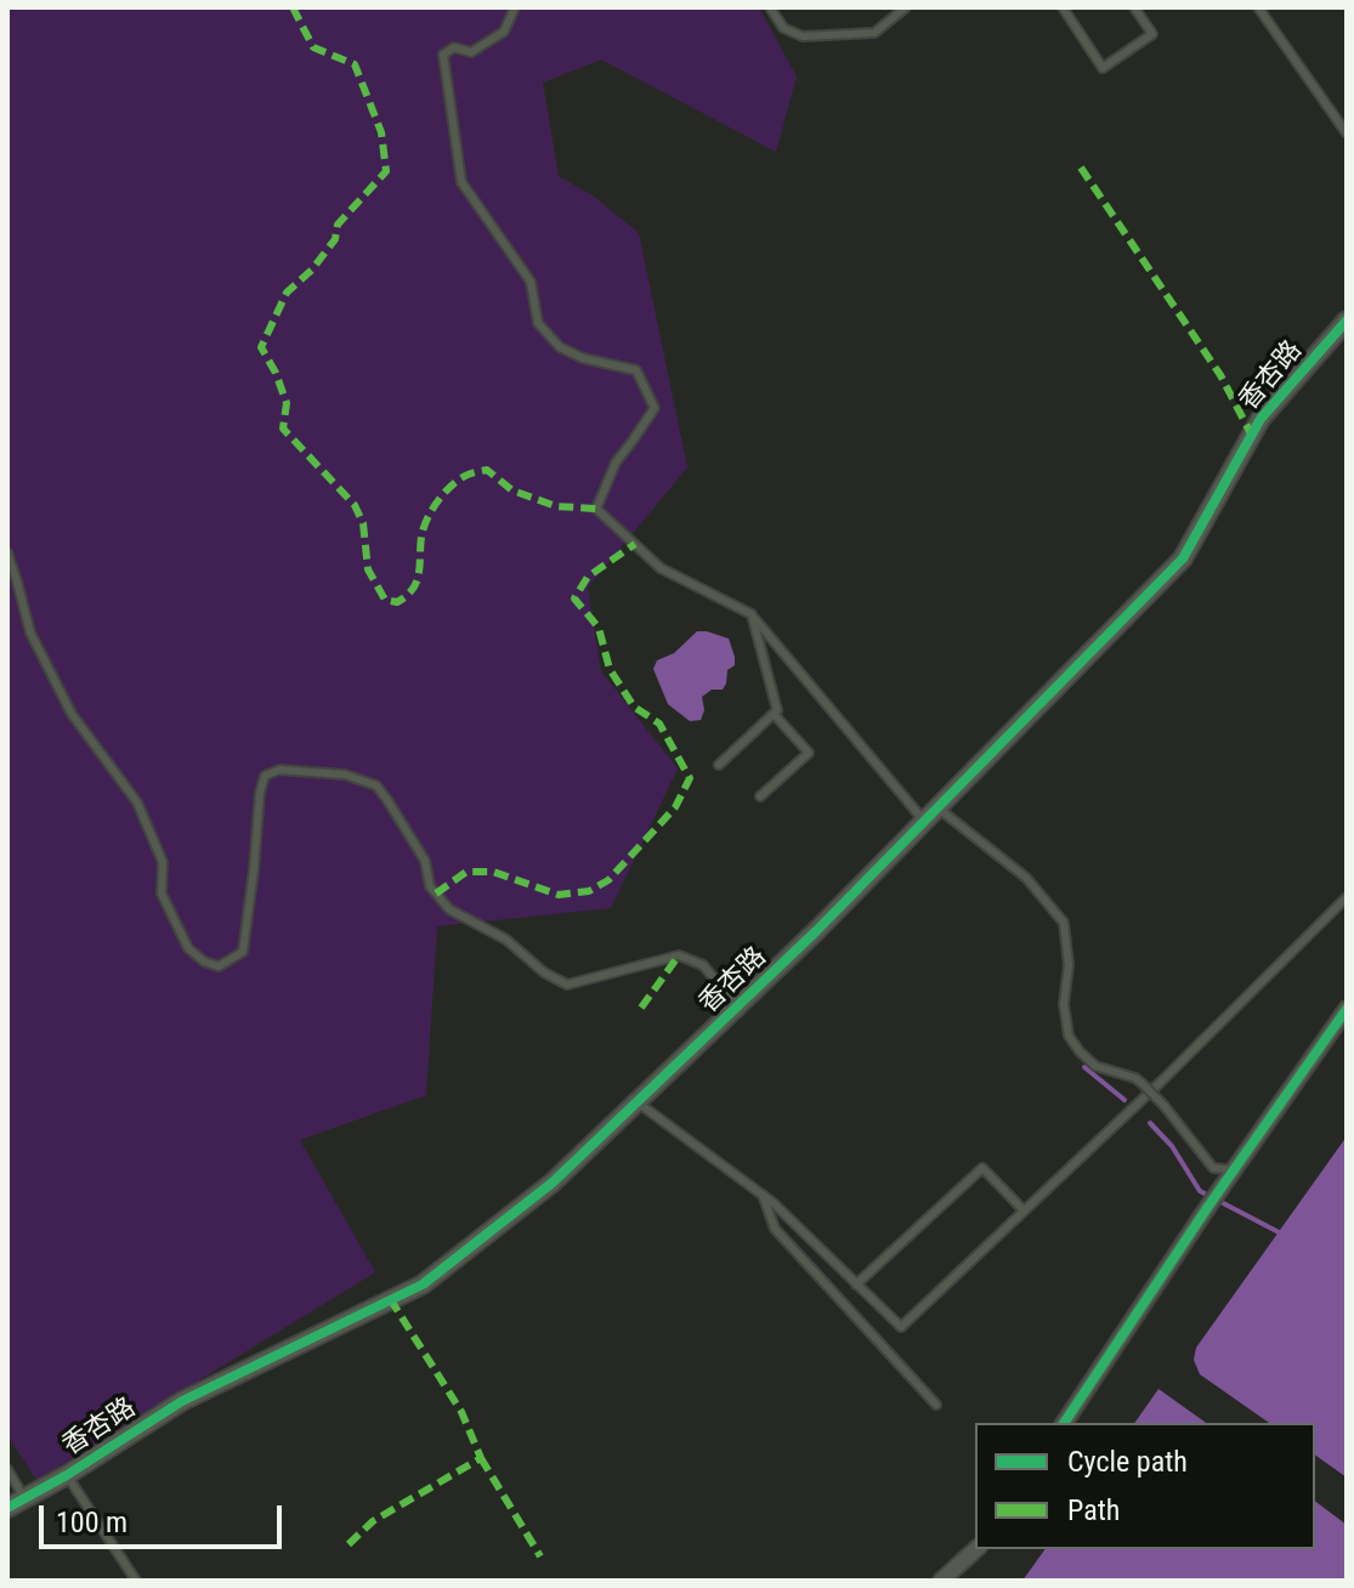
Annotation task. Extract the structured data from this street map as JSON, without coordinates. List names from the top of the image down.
{
  "streets": {
    "street": ["香杏路"]
  },
  "legend": ["Cycle path", "Path"],
  "scale_bar": "100 m"
}
